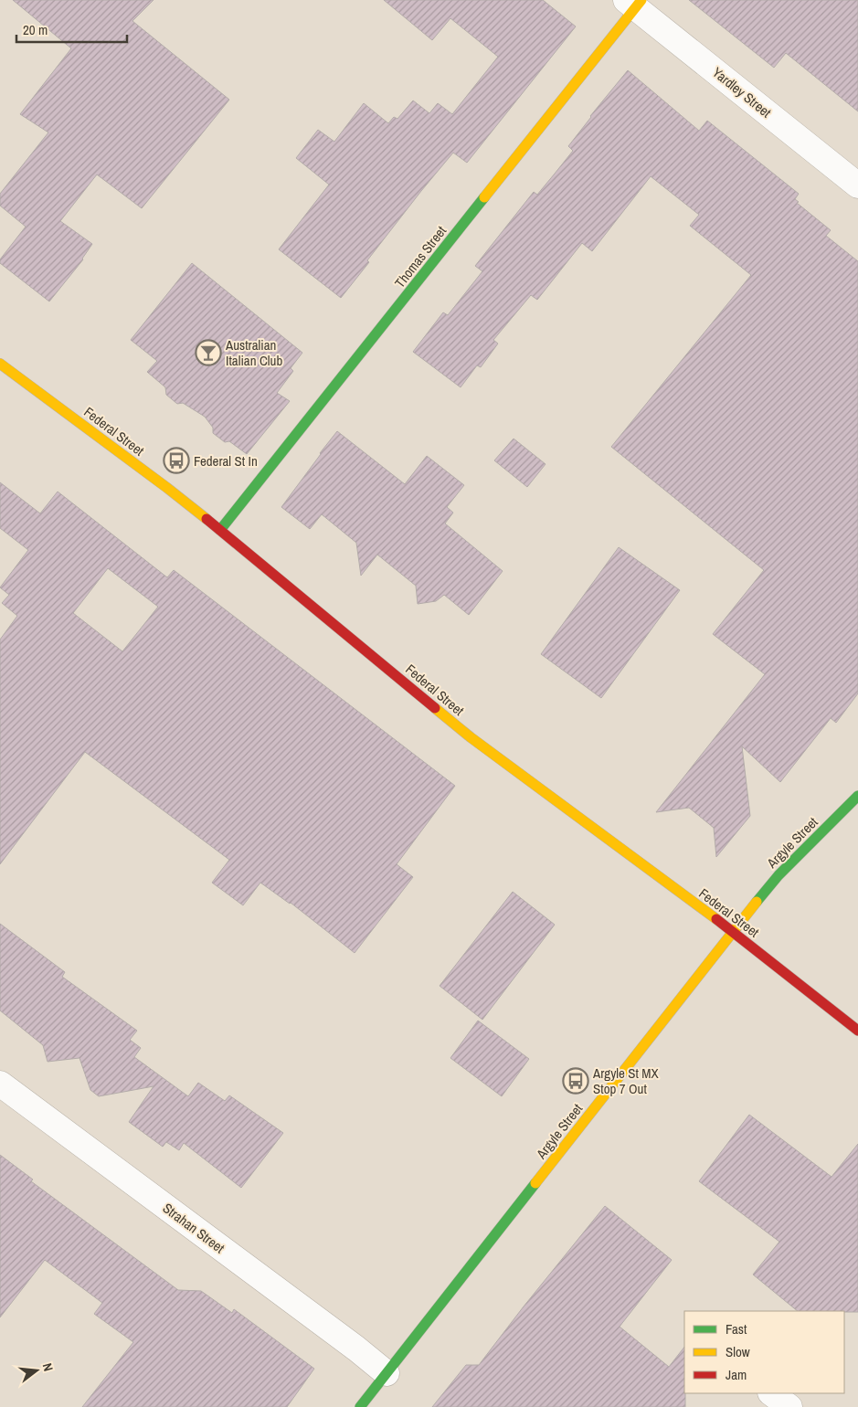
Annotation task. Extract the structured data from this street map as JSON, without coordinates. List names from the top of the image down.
{
  "streets": {
    "street": [
      "Yardley Street",
      "Thomas Street",
      "Federal Street",
      "Argyle Street",
      "Strahan Street"
    ]
  },
  "crossings": [
    ["Yardley Street", "Thomas Street"],
    ["Thomas Street", "Federal Street"],
    ["Federal Street", "Argyle Street"],
    ["Argyle Street", "Strahan Street"]
  ],
  "places": {
    "bar": ["Australian Italian Club"],
    "bus stop": ["Federal St In", "Argyle St MX Stop 7 Out"]
  },
  "legend": ["Fast", "Slow", "Jam"],
  "scale_bar": "20 m",
  "north": "right"
}
